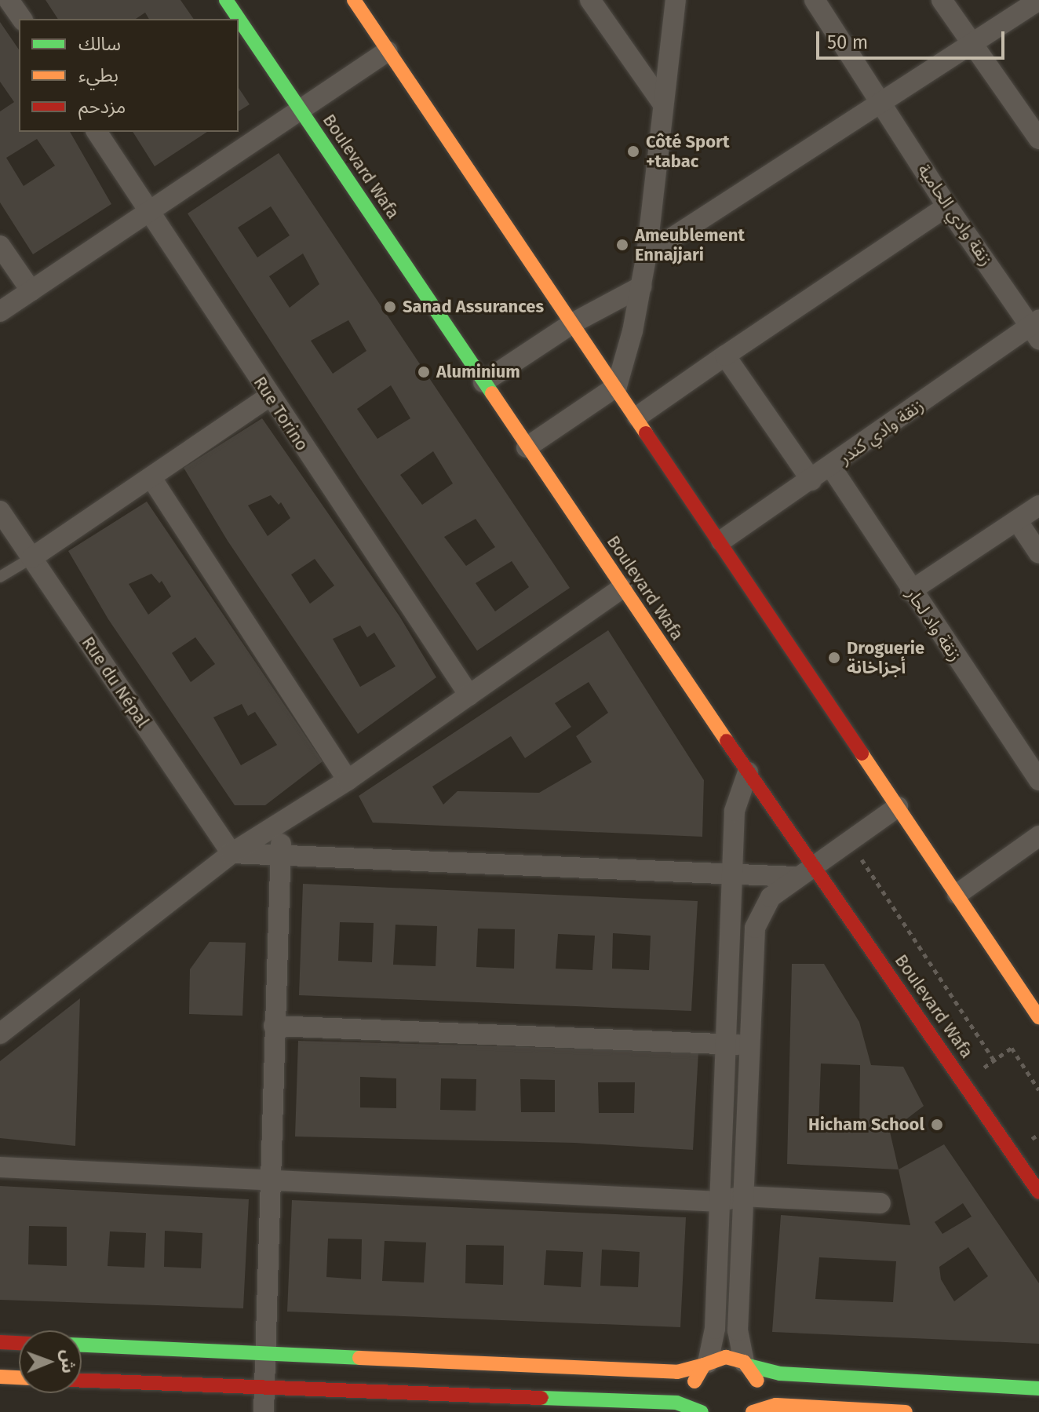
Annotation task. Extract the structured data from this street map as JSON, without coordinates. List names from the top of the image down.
{
  "streets": {
    "street": [
      "Boulevard Wafa",
      "زنقة وادي الحامية",
      "Rue Torino",
      "زنقة وادي كندر",
      "زنقة واد لحار",
      "Rue du Népal"
    ]
  },
  "crossings": [
    ["زنقة وادي الحامية", "زنقة وادي كندر"],
    ["زنقة وادي كندر", "زنقة واد لحار"]
  ],
  "places": [
    "Côté Sport +tabac",
    "Ameublement Ennajjari",
    "Sanad Assurances",
    "Aluminium",
    "Droguerie أجزاخانة",
    "Hicham School"
  ],
  "legend": ["سالك", "بطيء", "مزدحم"],
  "scale_bar": "50 m",
  "north": "right"
}
